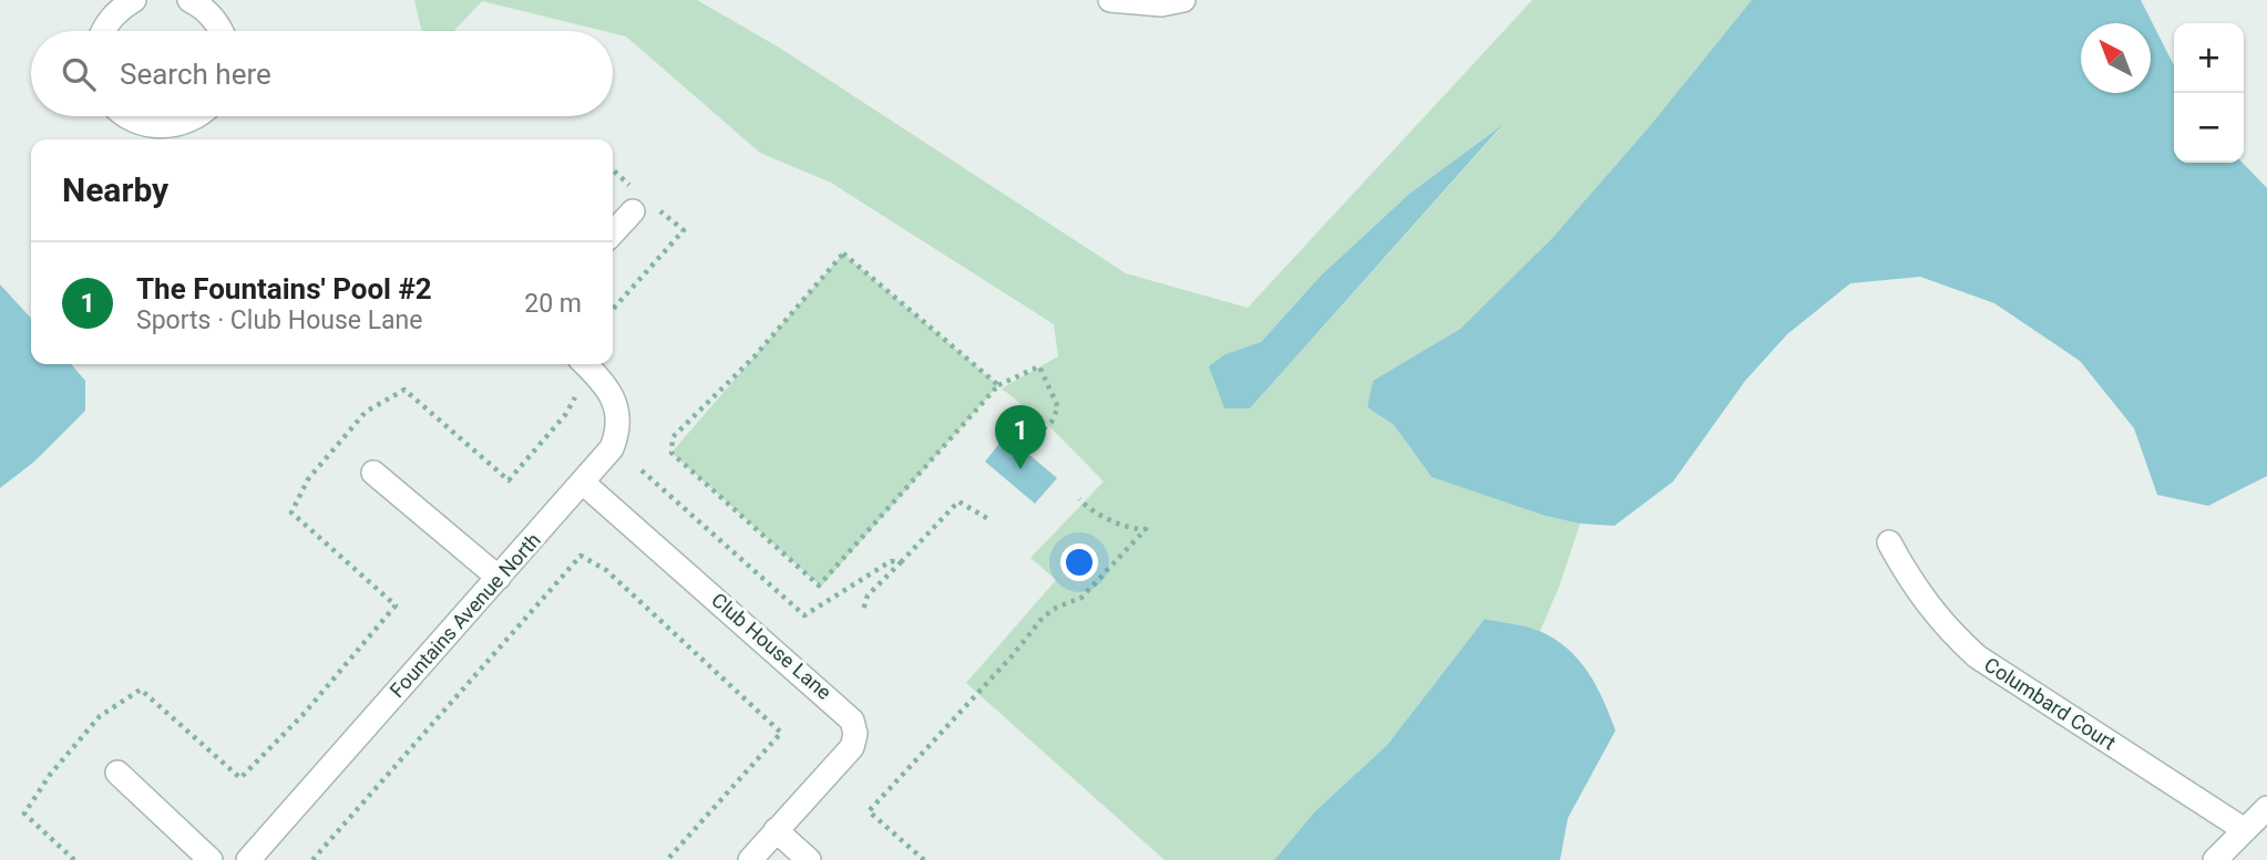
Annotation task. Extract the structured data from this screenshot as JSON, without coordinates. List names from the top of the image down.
{
  "streets": {
    "street": ["Fountains Avenue North", "Club House Lane", "Columbard Court"]
  },
  "crossings": [
    ["Fountains Avenue North", "Club House Lane"]
  ],
  "north": "top left",
  "page": {
    "map_buttons": ["+", "−"],
    "search": "Search here",
    "heading": "Nearby",
    "list": [
      {
        "mark": "1",
        "name": "The Fountains' Pool #2",
        "note": "Sports · Club House Lane",
        "value": "20 m"
      }
    ],
    "pins": "1"
  }
}
